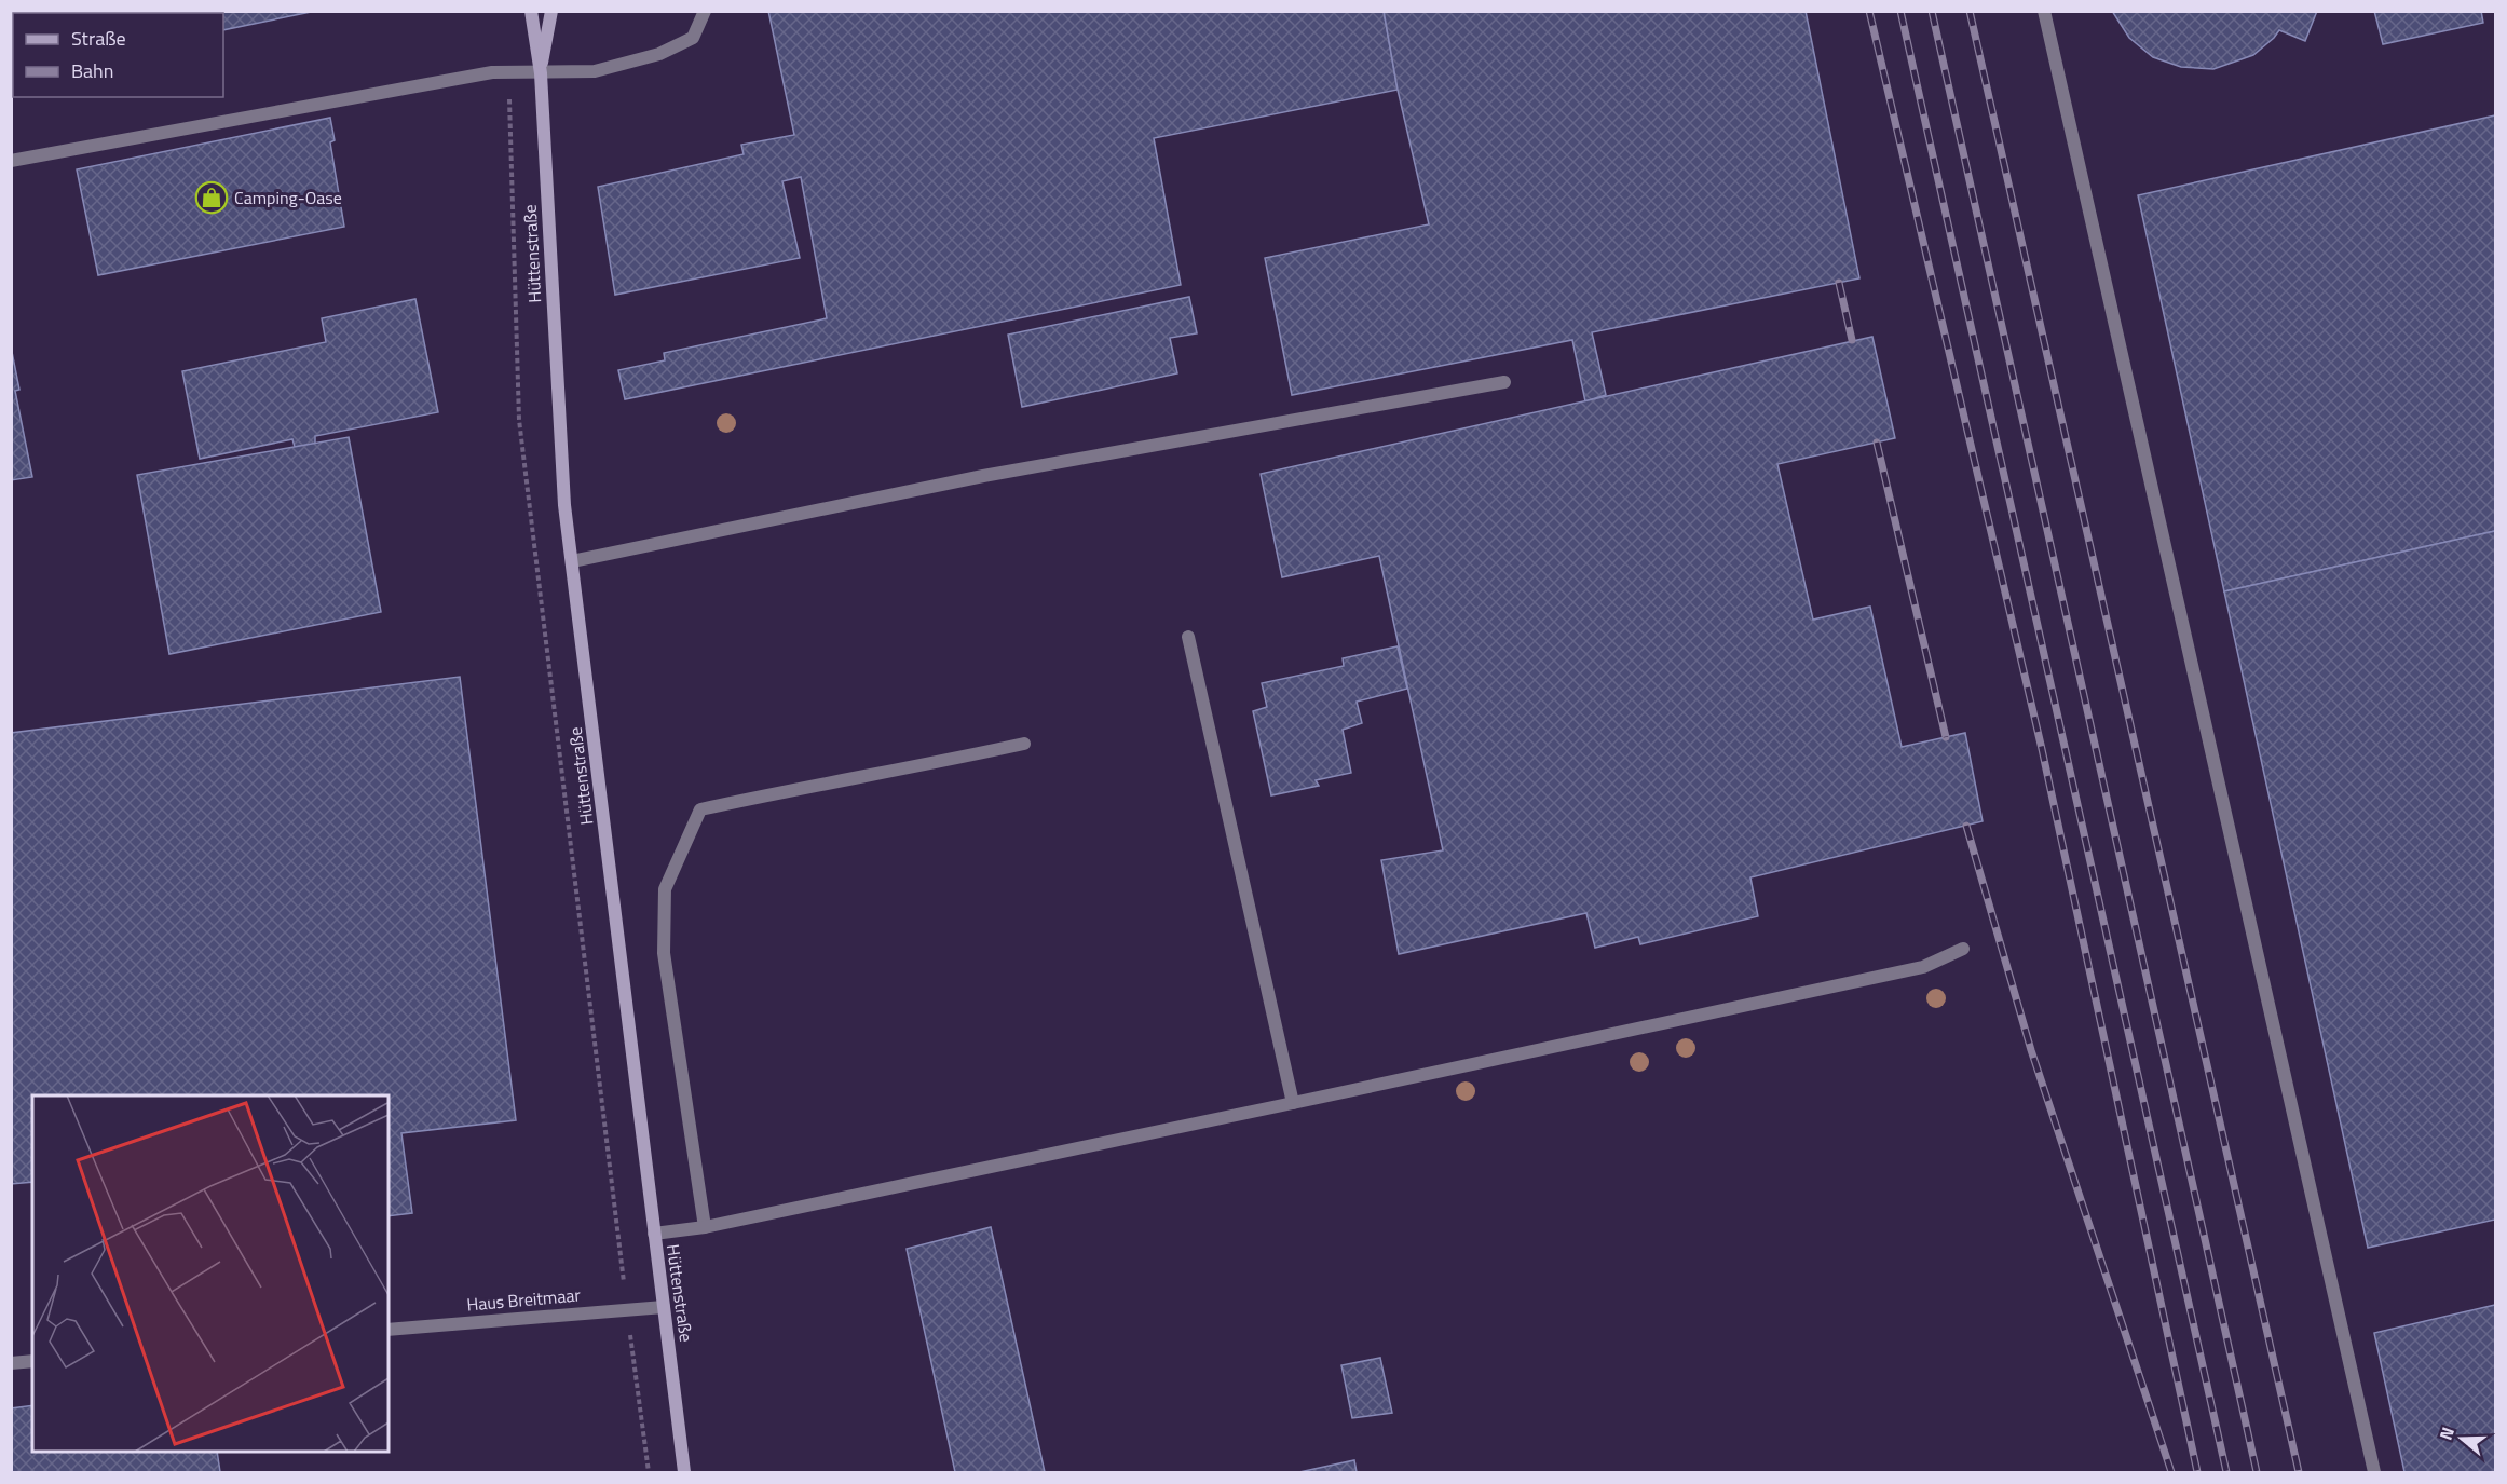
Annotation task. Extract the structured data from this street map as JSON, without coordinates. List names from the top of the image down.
{
  "streets": {
    "street": ["Hüttenstraße", "Haus Breitmaar"]
  },
  "crossings": [
    ["Hüttenstraße", "Haus Breitmaar"]
  ],
  "places": {
    "shop": ["Camping-Oase"]
  },
  "legend": ["Straße", "Bahn"],
  "north": "left"
}
